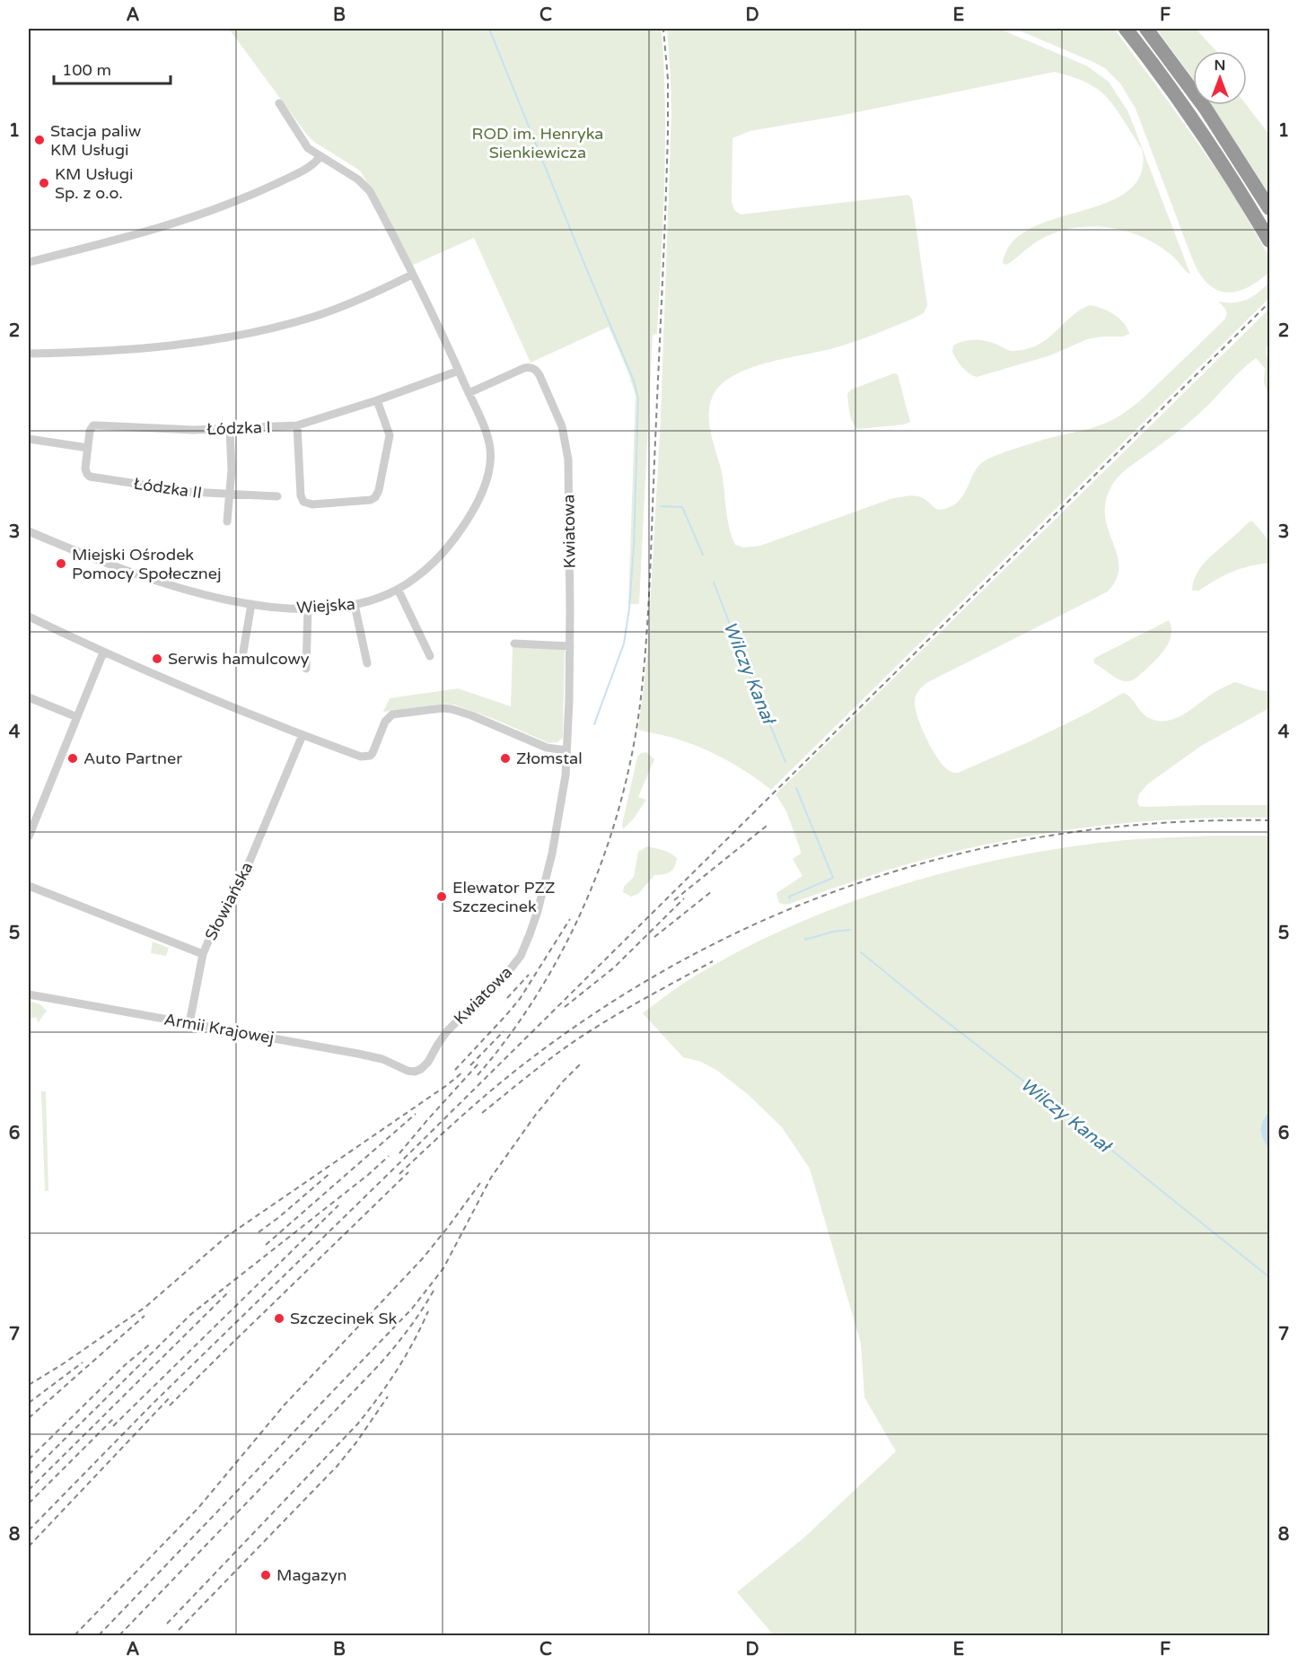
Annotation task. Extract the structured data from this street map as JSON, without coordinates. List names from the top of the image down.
{
  "streets": {
    "street": [
      "Łódzka I",
      "Łódzka II",
      "Kwiatowa",
      "Wiejska",
      "Słowiańska",
      "Armii Krajowej"
    ]
  },
  "crossings": [
    ["Łódzka I", "Łódzka II"],
    ["Kwiatowa", "Wiejska"],
    ["Kwiatowa", "Armii Krajowej"]
  ],
  "water": ["Wilczy Kanał"],
  "parks": ["ROD im. Henryka Sienkiewicza"],
  "places": [
    "Stacja paliw KM Usługi",
    "KM Usługi Sp. z o.o.",
    "Miejski Ośrodek Pomocy Społecznej",
    "Serwis hamulcowy",
    "Auto Partner",
    "Złomstal",
    "Elewator PZZ Szczecinek",
    "Szczecinek Sk",
    "Magazyn"
  ],
  "scale_bar": "100 m",
  "north": "top",
  "grid": {
    "columns": [
      "A",
      "B",
      "C",
      "D",
      "E",
      "F"
    ],
    "rows": [
      "1",
      "2",
      "3",
      "4",
      "5",
      "6",
      "7",
      "8"
    ]
  }
}
